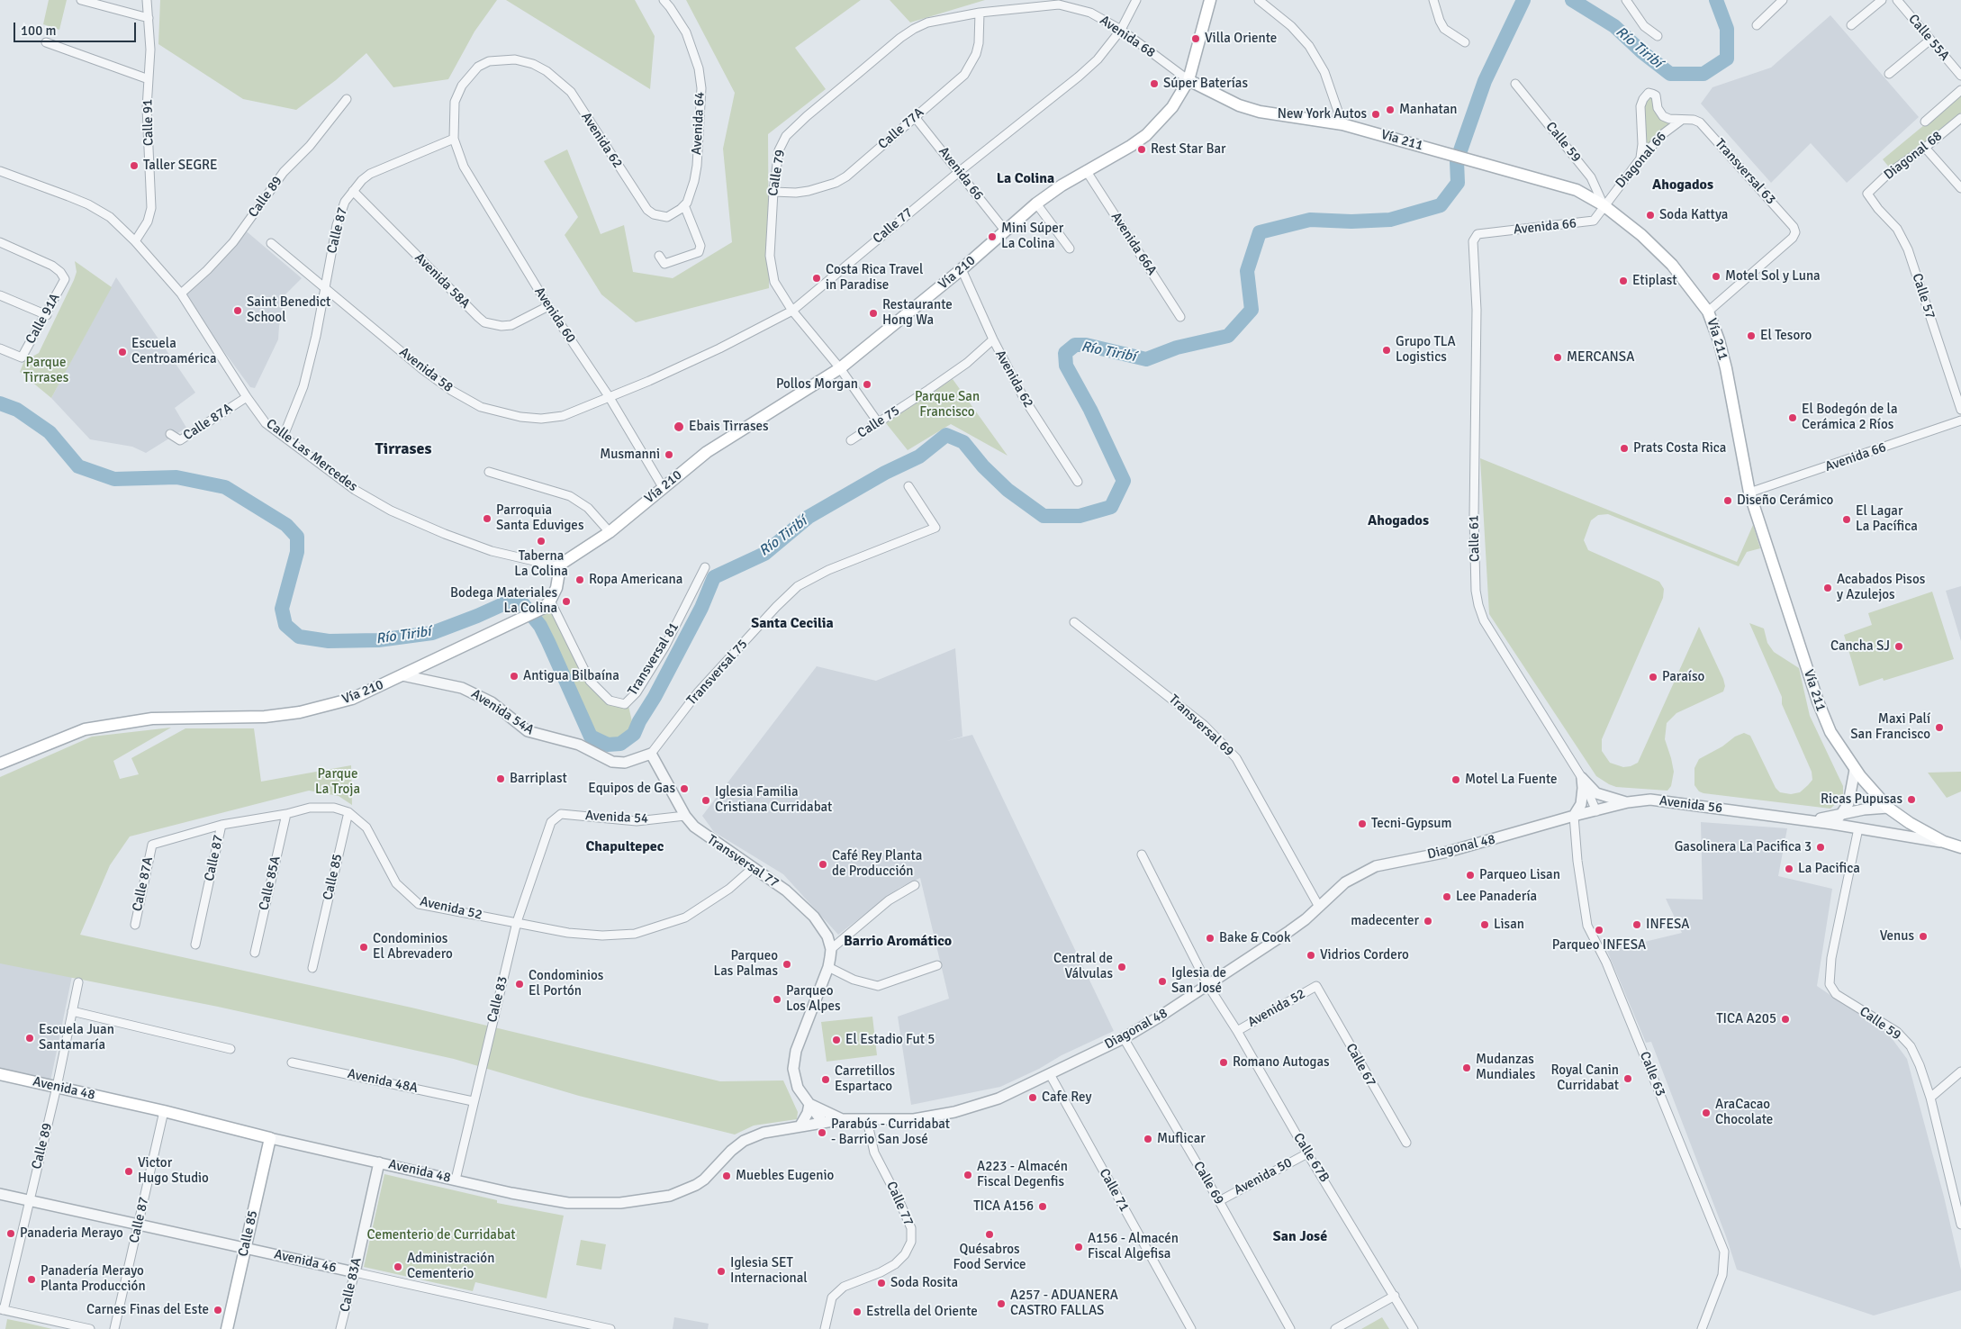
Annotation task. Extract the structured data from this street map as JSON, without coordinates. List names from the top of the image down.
{
  "streets": {
    "main road": [
      "Vía 211",
      "Vía 210",
      "Calle 85",
      "Avenida 48"
    ],
    "street": [
      "Avenida 68",
      "Calle 55A",
      "Calle 91",
      "Avenida 64",
      "Calle 77A",
      "Avenida 62",
      "Calle 59",
      "Diagonal 68",
      "Diagonal 66",
      "Transversal 63",
      "Calle 79",
      "Avenida 66",
      "Calle 89",
      "Calle 77",
      "Calle 87",
      "Avenida 66A",
      "Avenida 58A",
      "Calle 57",
      "Avenida 60",
      "Calle 91A",
      "Avenida 58",
      "Calle 87A",
      "Calle 75",
      "Calle Las Mercedes",
      "Calle 61",
      "Transversal 81",
      "Transversal 75",
      "Avenida 54A",
      "Transversal 69",
      "Avenida 56",
      "Avenida 54",
      "Diagonal 48",
      "Transversal 77",
      "Calle 85A",
      "Avenida 52",
      "Calle 83",
      "Calle 67",
      "Calle 63",
      "Avenida 48A",
      "Calle 67B",
      "Avenida 50",
      "Calle 69",
      "Calle 71",
      "Avenida 46",
      "Calle 83A"
    ]
  },
  "crossings": [
    ["Avenida 68", "Calle 77A"],
    ["Avenida 68", "Vía 211"],
    ["Avenida 68", "Calle 79"],
    ["Avenida 68", "Calle 77"],
    ["Avenida 68", "Vía 210"],
    ["Calle 91", "Calle Las Mercedes"],
    ["Avenida 64", "Avenida 62"],
    ["Calle 77A", "Calle 79"],
    ["Calle 77A", "Avenida 66"],
    ["Avenida 62", "Calle 87"],
    ["Avenida 62", "Vía 210"],
    ["Avenida 62", "Avenida 60"],
    ["Avenida 62", "Calle 75"],
    ["Vía 211", "Calle 59"],
    ["Vía 211", "Diagonal 66"],
    ["Vía 211", "Transversal 63"],
    ["Vía 211", "Avenida 66"],
    ["Vía 211", "Vía 210"],
    ["Vía 211", "Avenida 56"],
    ["Calle 59", "Diagonal 66"],
    ["Calle 59", "Avenida 66"],
    ["Calle 59", "Avenida 56"],
    ["Diagonal 68", "Calle 57"],
    ["Diagonal 66", "Transversal 63"],
    ["Diagonal 66", "Avenida 66"],
    ["Calle 79", "Calle 77"],
    ["Calle 79", "Vía 210"],
    ["Avenida 66", "Calle 77"],
    ["Avenida 66", "Vía 210"],
    ["Avenida 66", "Calle 61"],
    ["Calle 89", "Calle Las Mercedes"],
    ["Calle 89", "Avenida 48"],
    ["Calle 89", "Avenida 46"],
    ["Calle 77", "Avenida 60"],
    ["Calle 77", "Avenida 58"],
    ["Calle 77", "Diagonal 48"],
    ["Calle 87", "Avenida 58A"],
    ["Calle 87", "Avenida 60"],
    ["Calle 87", "Avenida 58"],
    ["Calle 87", "Calle Las Mercedes"],
    ["Calle 87", "Avenida 52"],
    ["Calle 87", "Avenida 48"],
    ["Calle 87", "Avenida 46"],
    ["Avenida 66A", "Vía 210"],
    ["Vía 210", "Avenida 60"],
    ["Vía 210", "Calle Las Mercedes"],
    ["Vía 210", "Transversal 81"],
    ["Vía 210", "Avenida 54A"],
    ["Avenida 58A", "Avenida 60"],
    ["Avenida 60", "Avenida 58"],
    ["Calle 87A", "Calle Las Mercedes"],
    ["Calle 87A", "Avenida 52"],
    ["Calle 61", "Avenida 56"],
    ["Transversal 75", "Avenida 54A"],
    ["Transversal 75", "Transversal 77"],
    ["Avenida 54A", "Transversal 77"],
    ["Transversal 69", "Diagonal 48"],
    ["Avenida 56", "Diagonal 48"],
    ["Avenida 56", "Calle 63"],
    ["Avenida 54", "Transversal 77"],
    ["Avenida 54", "Calle 83"],
    ["Diagonal 48", "Calle 63"],
    ["Diagonal 48", "Avenida 48"],
    ["Diagonal 48", "Calle 67B"],
    ["Diagonal 48", "Calle 69"],
    ["Diagonal 48", "Calle 71"],
    ["Transversal 77", "Avenida 52"],
    ["Calle 85", "Avenida 52"],
    ["Calle 85", "Avenida 48"],
    ["Calle 85", "Avenida 46"],
    ["Calle 85A", "Avenida 52"],
    ["Avenida 52", "Calle 83"],
    ["Avenida 52", "Calle 67"],
    ["Avenida 52", "Calle 67B"],
    ["Calle 83", "Avenida 48A"],
    ["Calle 83", "Avenida 48"],
    ["Avenida 48", "Calle 83A"],
    ["Calle 67B", "Avenida 50"],
    ["Avenida 50", "Calle 69"],
    ["Avenida 46", "Calle 83A"]
  ],
  "districts": [
    "La Colina",
    "Ahogados",
    "Tirrases",
    "Ahogados",
    "Santa Cecilia",
    "Chapultepec",
    "Barrio Aromático",
    "San José"
  ],
  "water": ["Río Tiribí"],
  "parks": [
    "Parque Tirrases",
    "Parque San Francisco",
    "Parque La Troja",
    "Cementerio de Curridabat"
  ],
  "places": [
    "Villa Oriente",
    "Súper Baterías",
    "Manhatan",
    "New York Autos",
    "Rest Star Bar",
    "Taller SEGRE",
    "Soda Kattya",
    "Mini Súper La Colina",
    "Motel Sol y Luna",
    "Costa Rica Travel in Paradise",
    "Etiplast",
    "Saint Benedict School",
    "Restaurante Hong Wa",
    "El Tesoro",
    "Grupo TLA Logistics",
    "Escuela Centroamérica",
    "MERCANSA",
    "Pollos Morgan",
    "El Bodegón de la Cerámica 2 Ríos",
    "Ebais Tirrases",
    "Prats Costa Rica",
    "Musmanni",
    "Diseño Cerámico",
    "Parroquia Santa Eduviges",
    "El Lagar La Pacífica",
    "Taberna La Colina",
    "Ropa Americana",
    "Acabados Pisos y Azulejos",
    "Bodega Materiales La Colina",
    "Cancha SJ",
    "Antigua Bilbaína",
    "Paraíso",
    "Maxi Palí San Francisco",
    "Barriplast",
    "Motel La Fuente",
    "Equipos de Gas",
    "Ricas Pupusas",
    "Iglesia Familia Cristiana Curridabat",
    "Tecni-Gypsum",
    "Gasolinera La Pacifica 3",
    "Café Rey Planta de Producción",
    "La Pacifica",
    "Parqueo Lisan",
    "Lee Panadería",
    "madecenter",
    "Lisan",
    "INFESA",
    "Parqueo INFESA",
    "Venus",
    "Bake & Cook",
    "Condominios El Abrevadero",
    "Vidrios Cordero",
    "Parqueo Las Palmas",
    "Central de Válvulas",
    "Iglesia de San José",
    "Condominios El Portón",
    "Parqueo Los Alpes",
    "TICA A205",
    "Escuela Juan Santamaría",
    "El Estadio Fut 5",
    "Romano Autogas",
    "Mudanzas Mundiales",
    "Royal Canin Curridabat",
    "Carretillos Espartaco",
    "Cafe Rey",
    "AraCacao Chocolate",
    "Parabús - Curridabat - Barrio San José",
    "Muflicar",
    "Victor Hugo Studio",
    "A223 - Almacén Fiscal Degenfis",
    "Muebles Eugenio",
    "TICA A156",
    "Panaderia Merayo",
    "Quésabros Food Service",
    "A156 - Almacén Fiscal Algefisa",
    "Administración Cementerio",
    "Iglesia SET Internacional",
    "Panadería Merayo Planta Producción",
    "Soda Rosita",
    "A257 - ADUANERA CASTRO FALLAS",
    "Carnes Finas del Este",
    "Estrella del Oriente"
  ],
  "scale_bar": "100 m"
}
